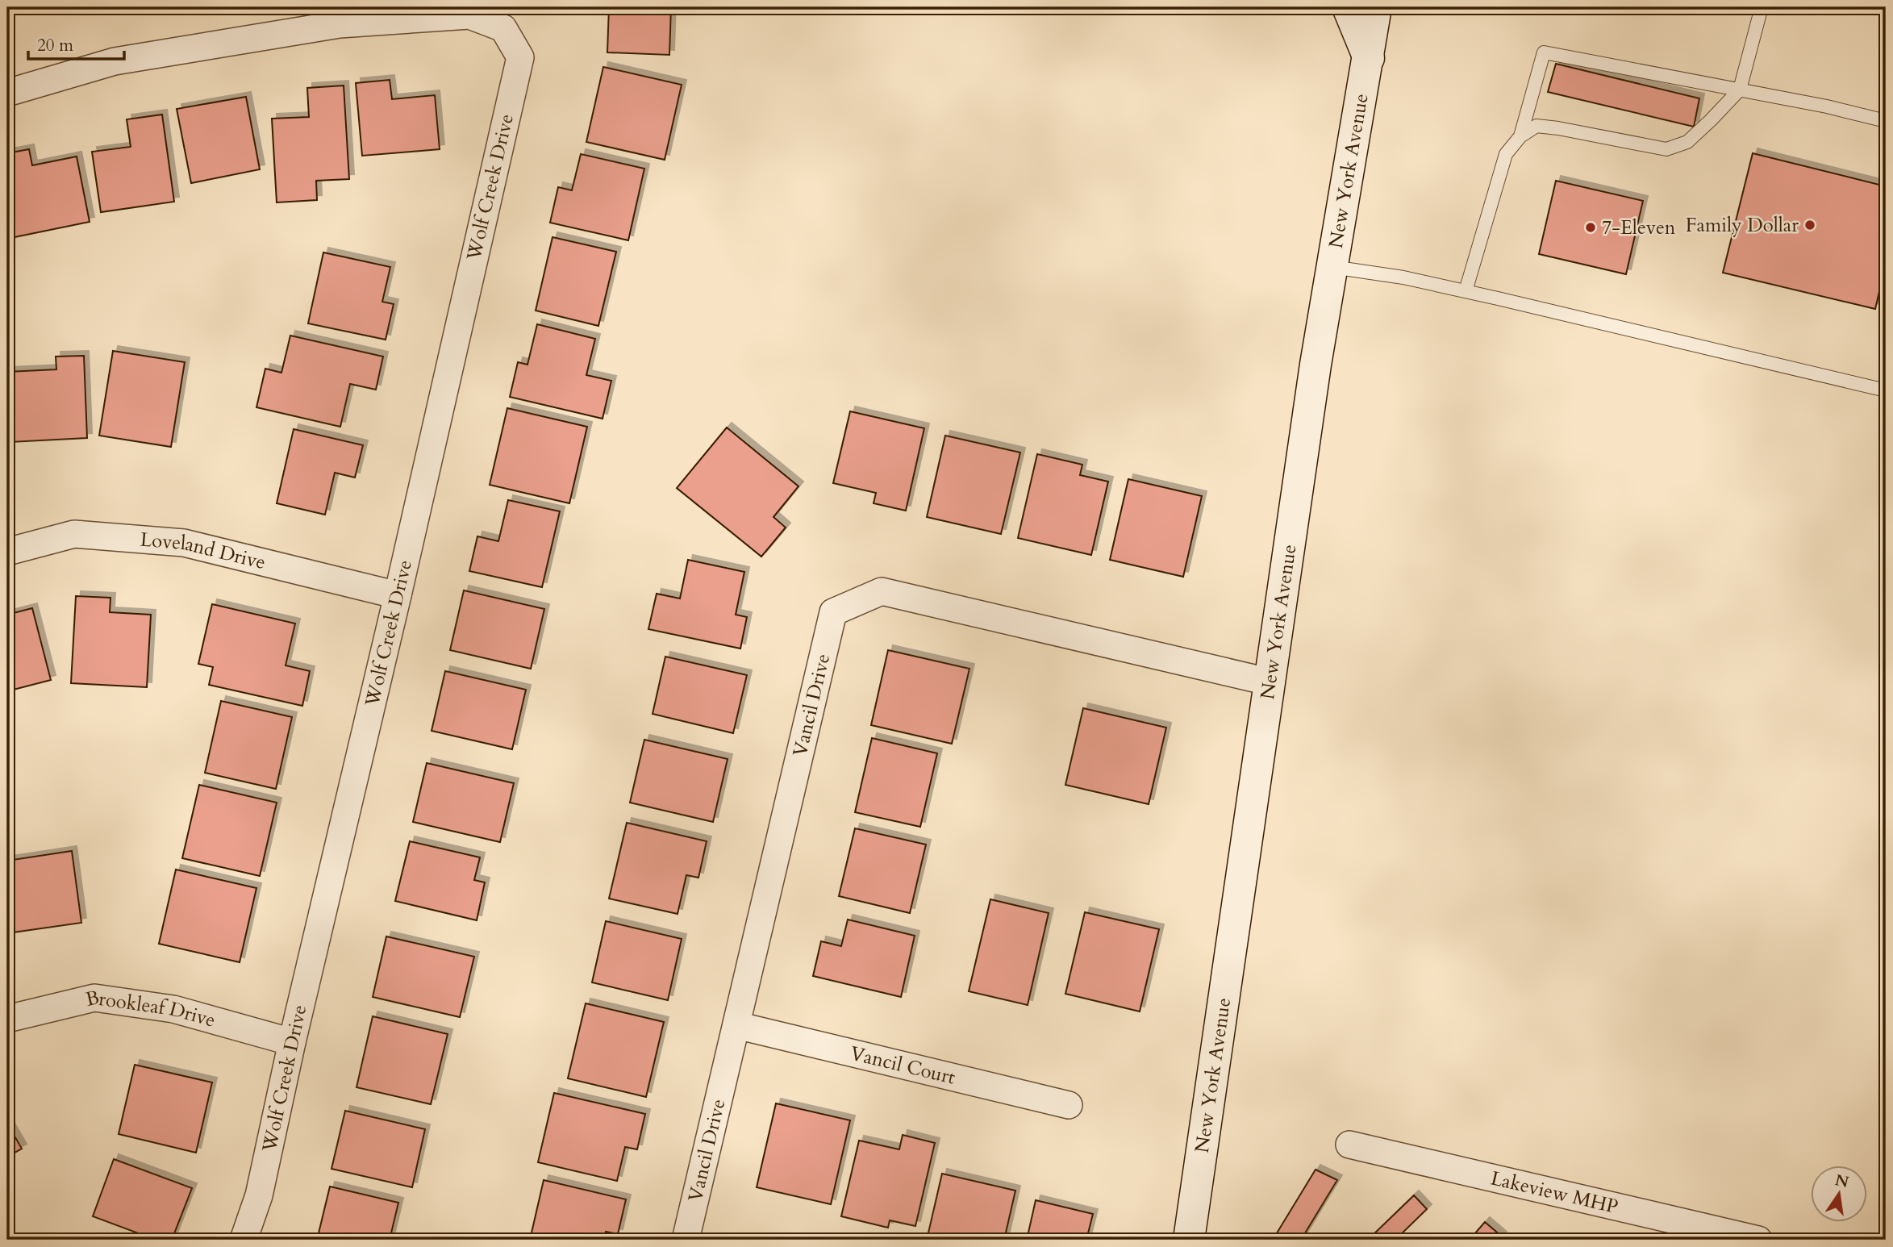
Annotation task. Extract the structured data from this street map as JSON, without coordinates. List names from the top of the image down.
{
  "streets": {
    "main road": ["New York Avenue"],
    "street": [
      "Wolf Creek Drive",
      "Loveland Drive",
      "Vancil Drive",
      "Brookleaf Drive",
      "Vancil Court",
      "Lakeview MHP"
    ]
  },
  "crossings": [
    ["New York Avenue", "Vancil Drive"],
    ["Wolf Creek Drive", "Loveland Drive"],
    ["Wolf Creek Drive", "Brookleaf Drive"],
    ["Vancil Drive", "Vancil Court"]
  ],
  "places": ["Family Dollar", "7-Eleven"],
  "scale_bar": "20 m",
  "north": "top"
}
